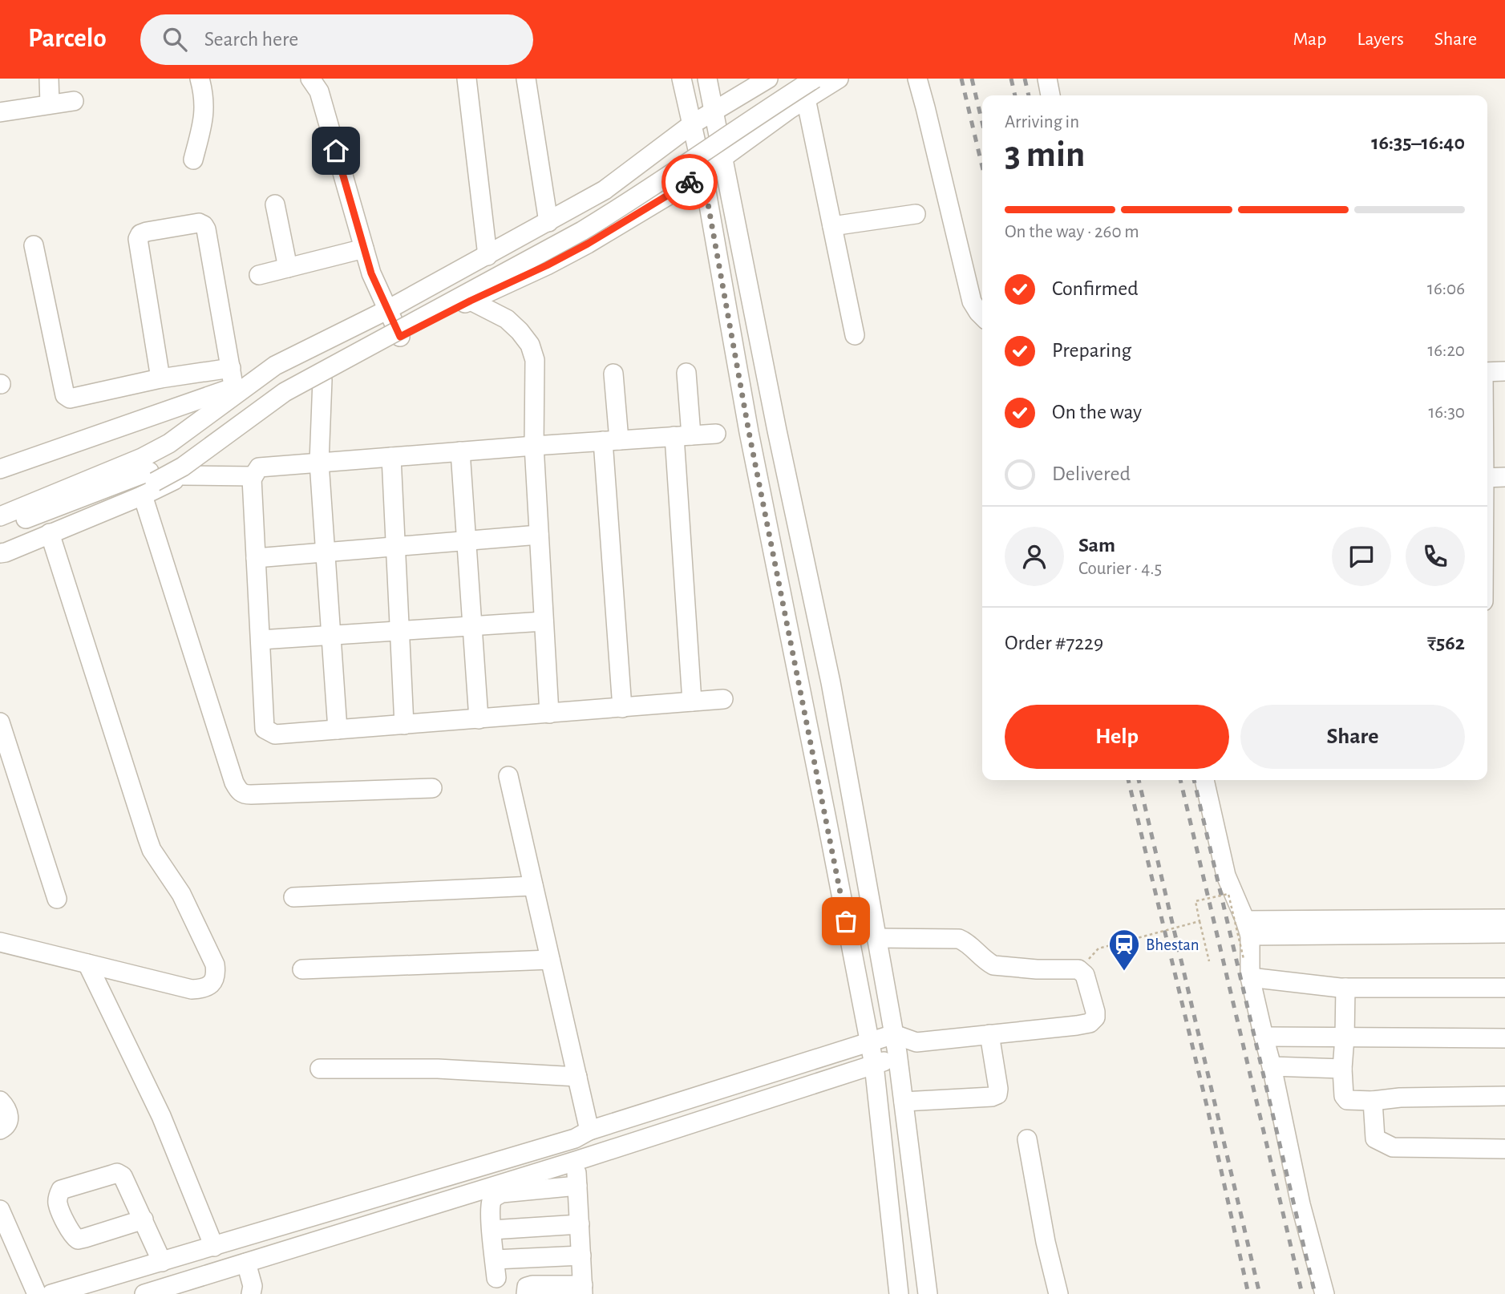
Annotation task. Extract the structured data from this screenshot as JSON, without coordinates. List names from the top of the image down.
{
  "places": {
    "station": ["Bhestan"]
  },
  "page": {
    "header": "Parcelo",
    "search": "Search here",
    "nav": ["Map", "Layers", "Share"],
    "heading": ["3 min", "Arriving in", "16:35–16:40"],
    "panel": [
      "Sam",
      "Courier · 4.5",
      "Order #7229",
      "₹562"
    ],
    "bar": "On the way · 260 m",
    "list": [
      ["Confirmed", "16:06"],
      ["Preparing", "16:20"],
      ["On the way", "16:30"],
      "Delivered"
    ],
    "buttons": ["Help", "Share"]
  }
}
